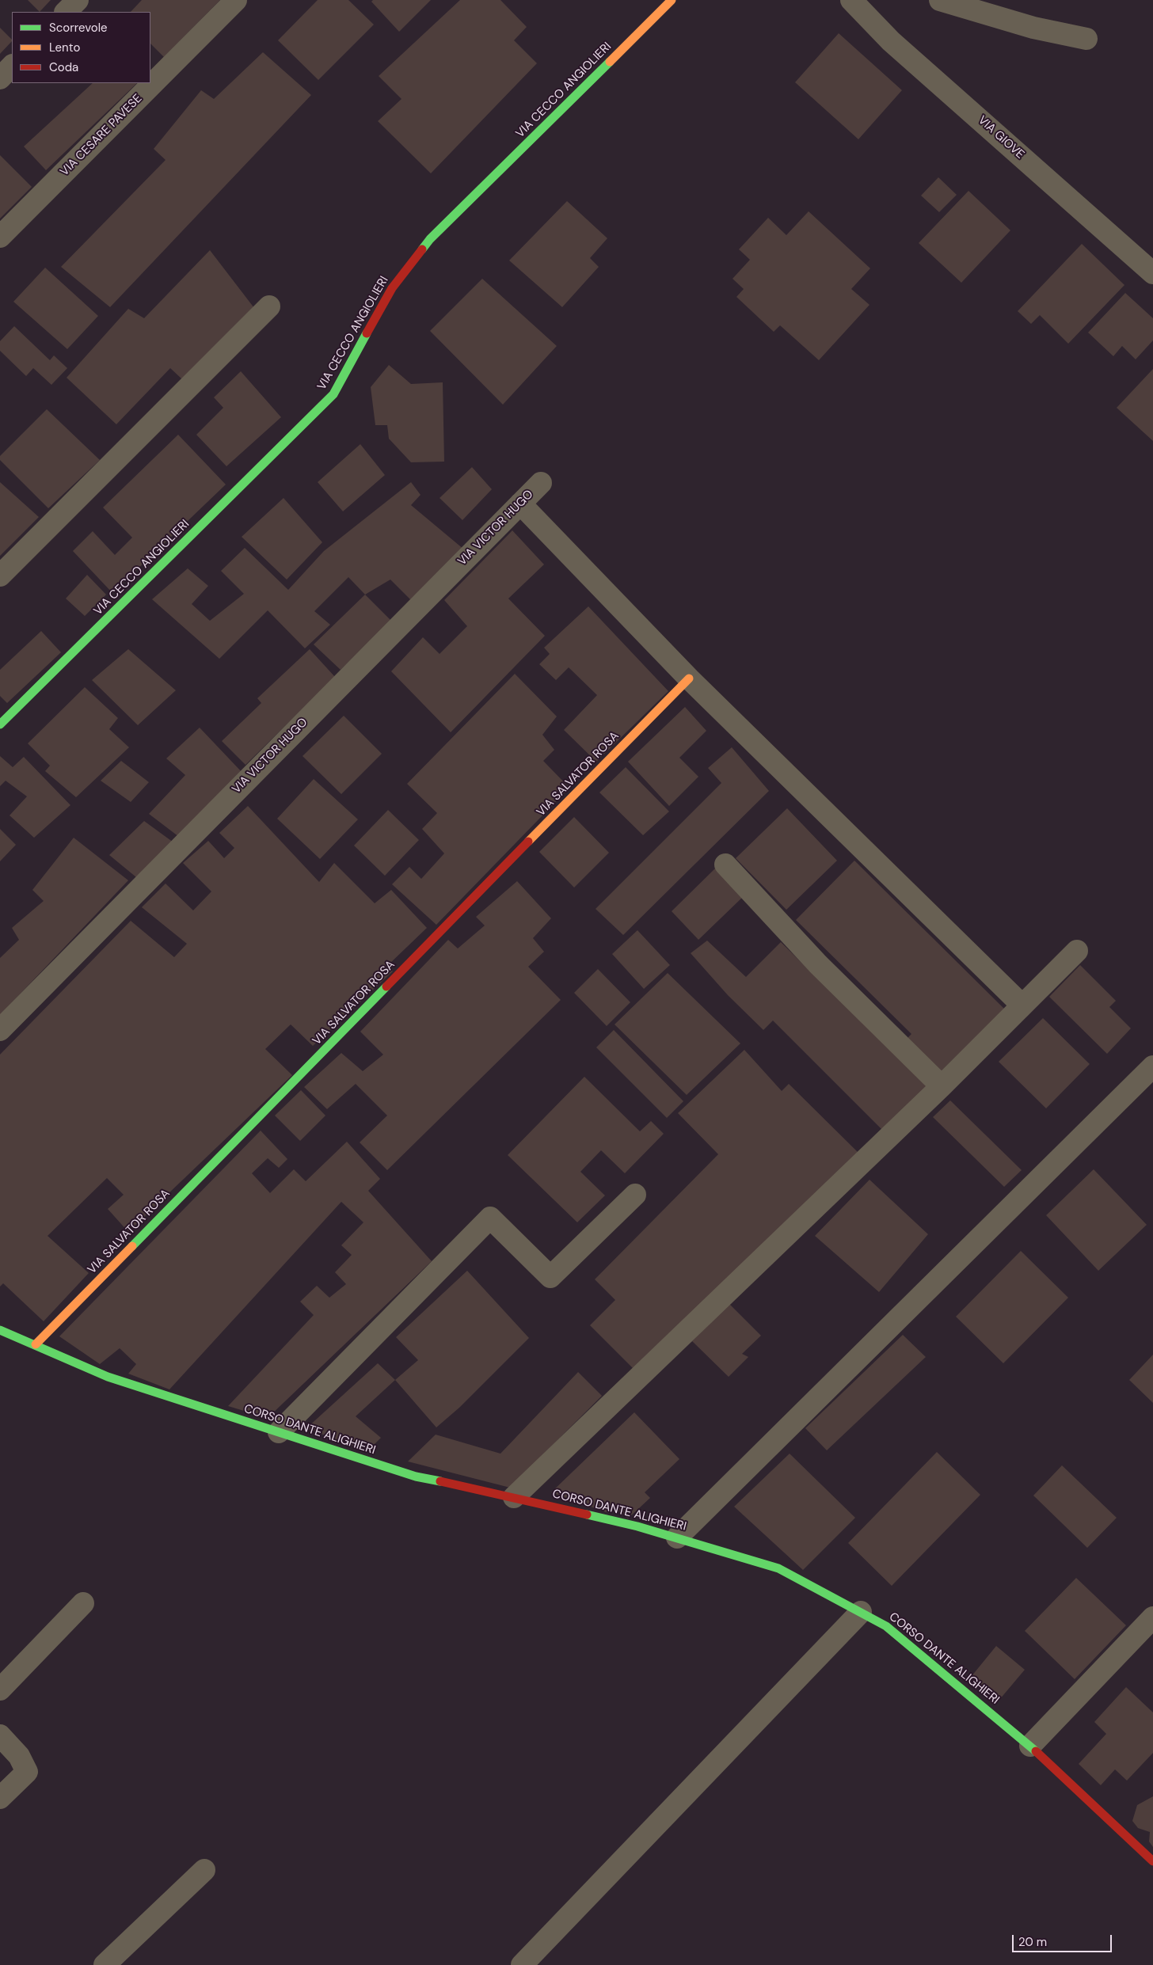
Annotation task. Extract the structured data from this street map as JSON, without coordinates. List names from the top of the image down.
{
  "streets": {
    "street": [
      "VIA CECCO ANGIOLIERI",
      "VIA CESARE PAVESE",
      "VIA GIOVE",
      "VIA VICTOR HUGO",
      "VIA SALVATOR ROSA",
      "CORSO DANTE ALIGHIERI"
    ]
  },
  "crossings": [
    ["VIA SALVATOR ROSA", "CORSO DANTE ALIGHIERI"]
  ],
  "legend": ["Scorrevole", "Lento", "Coda"],
  "scale_bar": "20 m"
}
